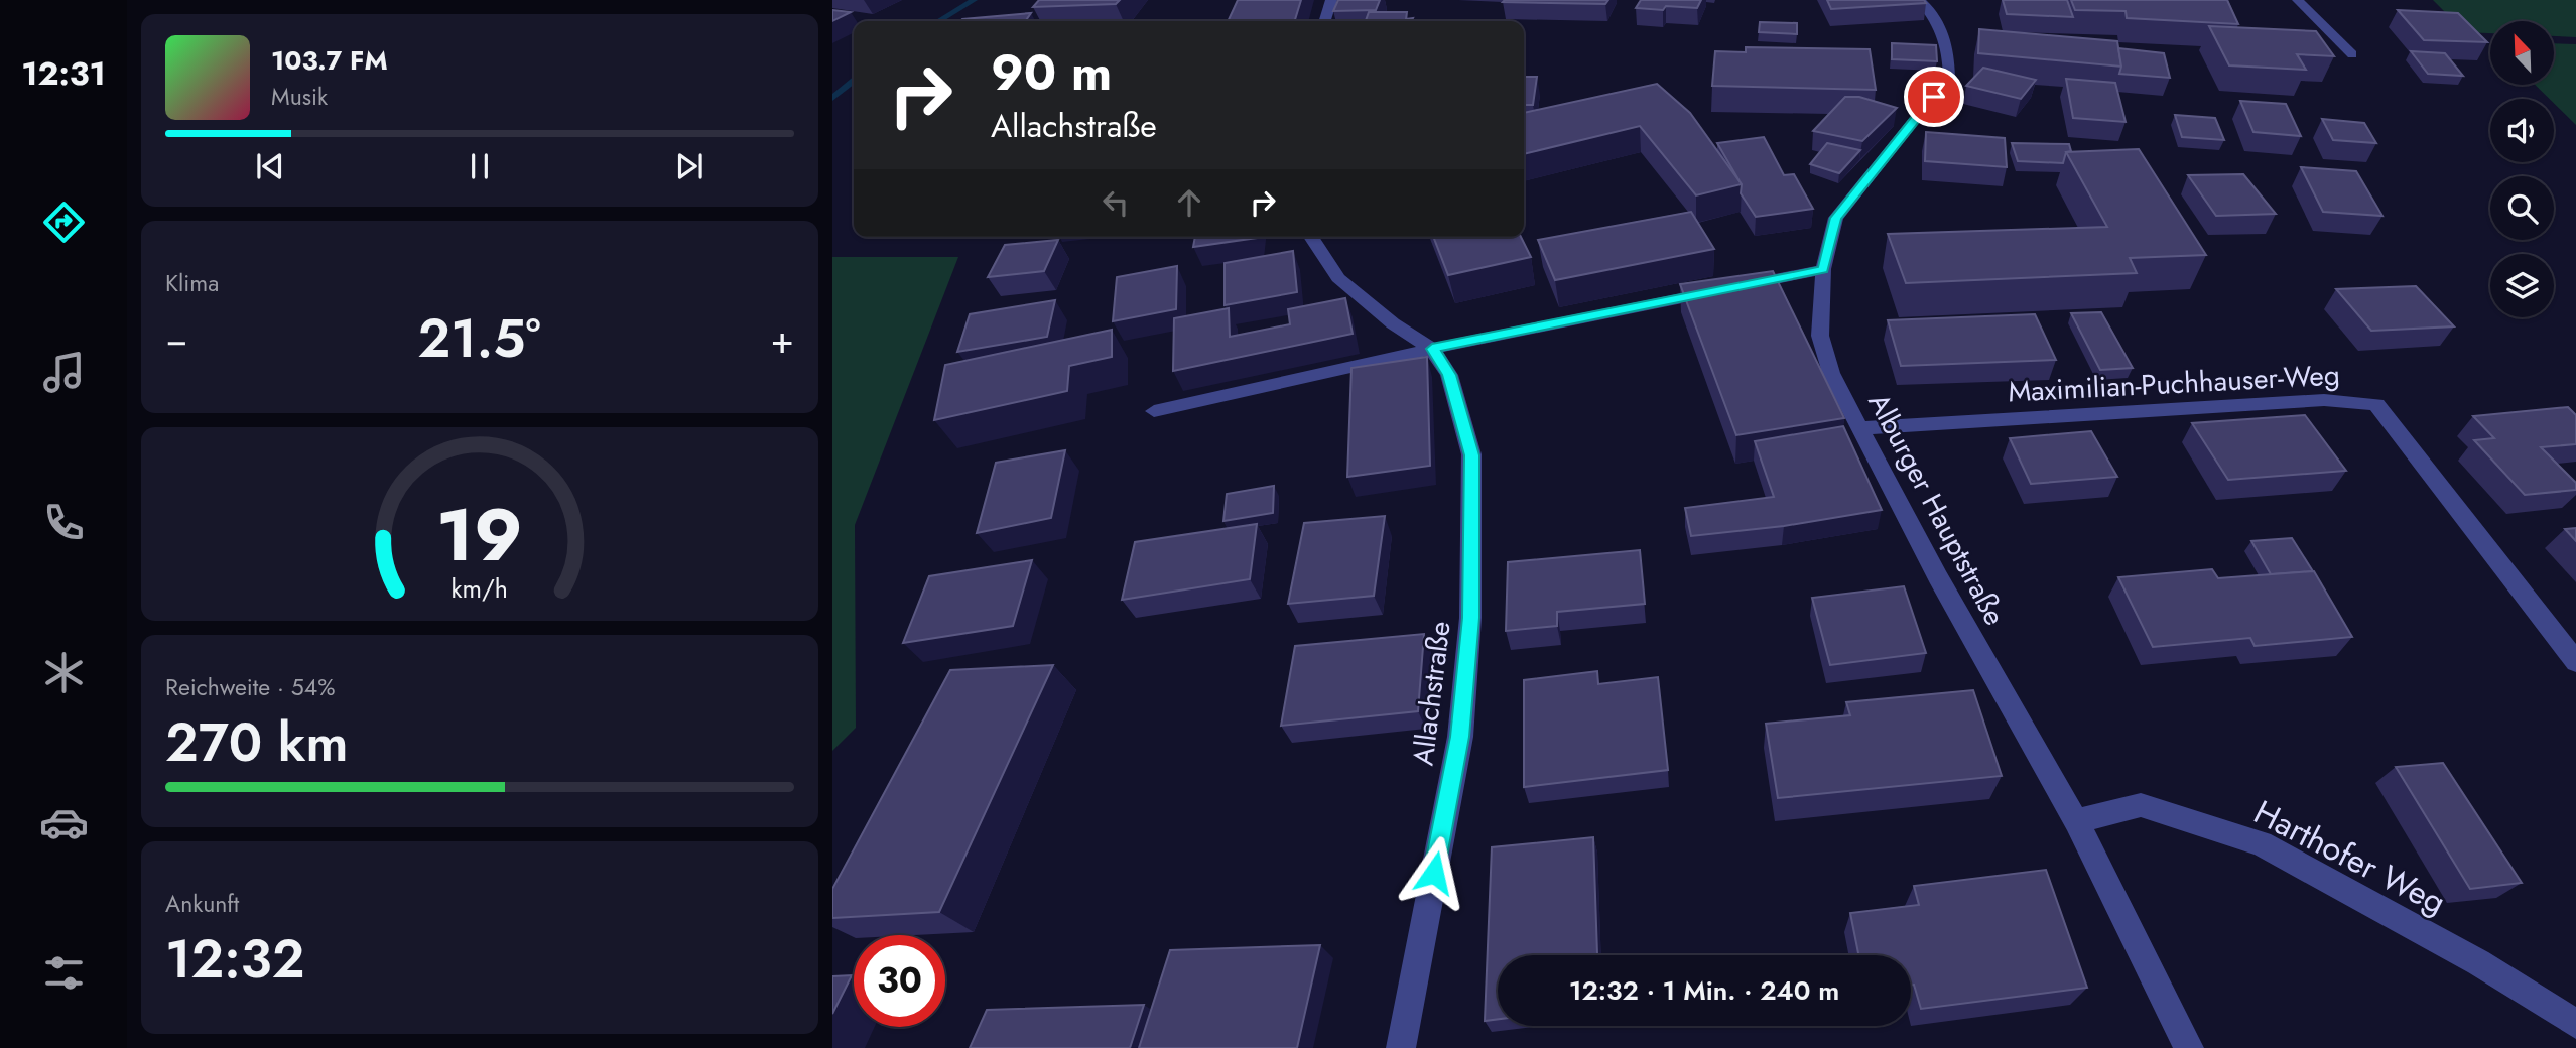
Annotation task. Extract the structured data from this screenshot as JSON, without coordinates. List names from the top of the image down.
{
  "streets": {
    "street": [
      "Maximilian-Puchhauser-Weg",
      "Alburger Hauptstraße",
      "Allachstraße",
      "Harthofer Weg"
    ]
  },
  "crossings": [
    ["Maximilian-Puchhauser-Weg", "Alburger Hauptstraße"],
    ["Alburger Hauptstraße", "Harthofer Weg"]
  ],
  "north": "top left",
  "page": {
    "tabs": "12:31",
    "turn": ["90 m", "Allachstraße"],
    "song": ["103.7 FM", "Musik"],
    "tile": [
      "Klima",
      ["Reichweite · 54%", "270 km"],
      ["Ankunft", "12:32"]
    ],
    "heat": ["−", "21.5°", "+"],
    "limit": "30",
    "trip": "12:32 · 1 Min. · 240 m",
    "gauge": ["19", "km/h"]
  }
}
